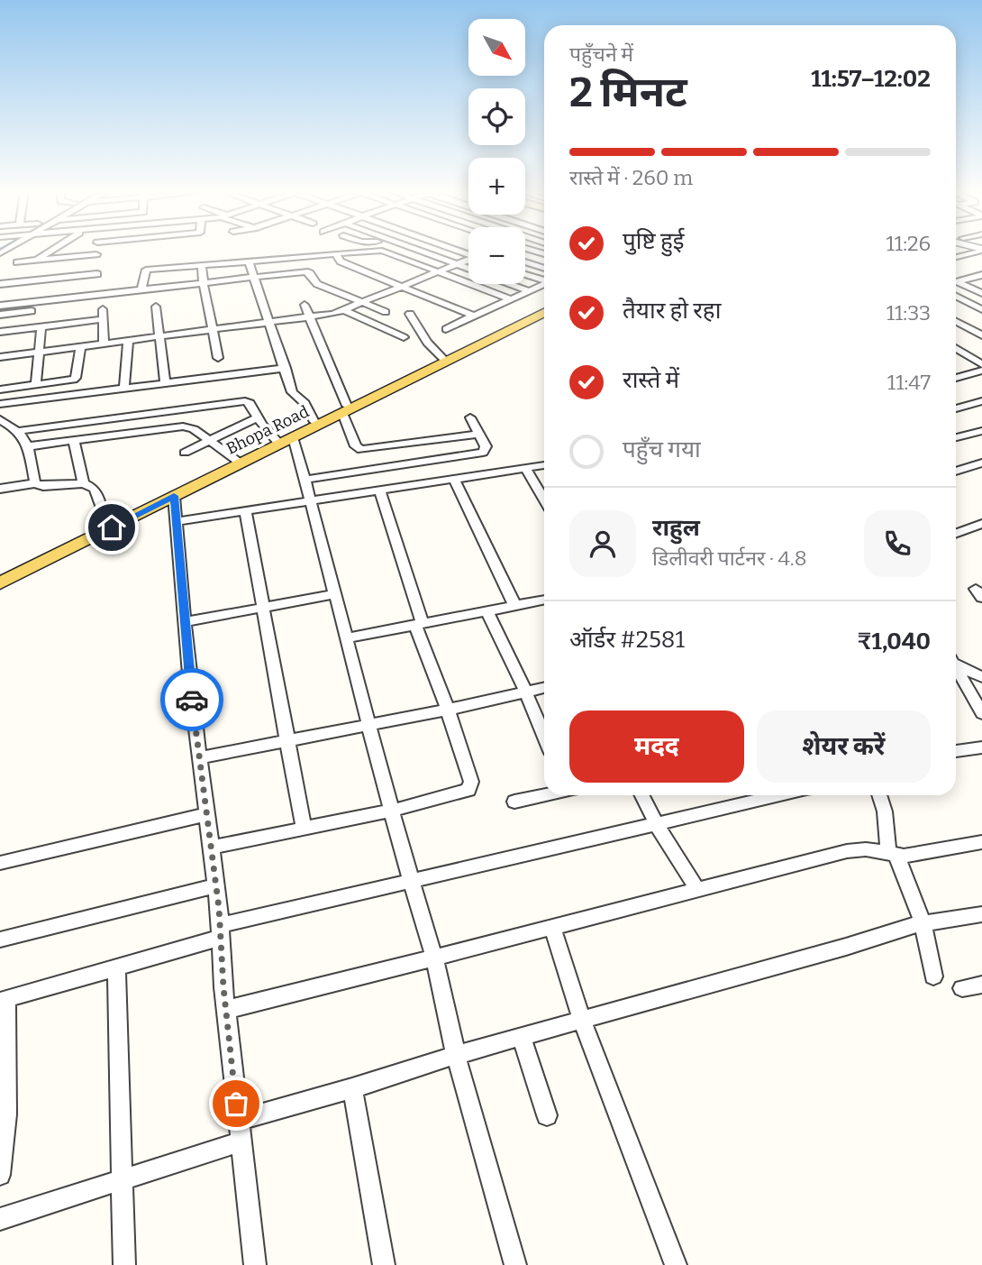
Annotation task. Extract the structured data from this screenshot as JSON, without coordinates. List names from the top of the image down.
{
  "streets": {
    "main road": ["Bhopa Road"]
  },
  "north": "bottom right",
  "page": {
    "map_buttons": ["+", "−"],
    "heading": ["2 मिनट", "पहुँचने में", "11:57–12:02"],
    "panel": [
      "राहुल",
      "डिलीवरी पार्टनर · 4.8",
      "ऑर्डर #2581",
      "₹1,040"
    ],
    "bar": "रास्ते में · 260 m",
    "list": [
      ["पुष्टि हुई", "11:26"],
      ["तैयार हो रहा", "11:33"],
      ["रास्ते में", "11:47"],
      "पहुँच गया"
    ],
    "buttons": ["मदद", "शेयर करें"]
  }
}
